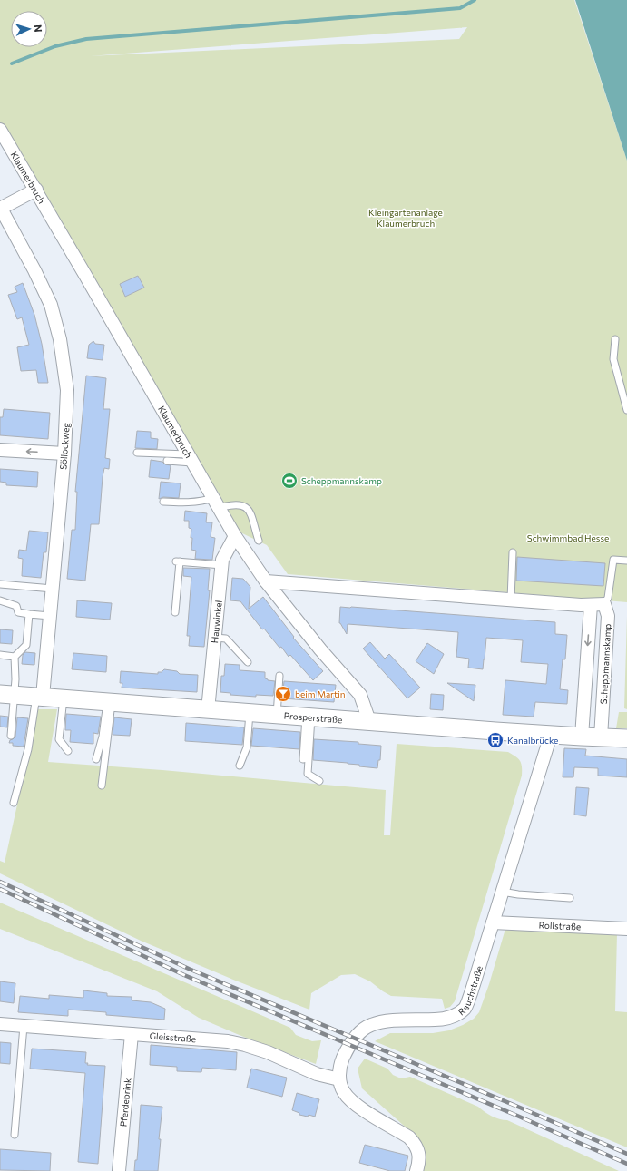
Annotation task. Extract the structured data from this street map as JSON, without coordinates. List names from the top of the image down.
{
  "streets": {
    "main road": ["Prosperstraße"],
    "street": [
      "Klaumerbruch",
      "Söllockweg",
      "Hauwinkel",
      "Scheppmannskamp",
      "Rollstraße",
      "Rauchstraße",
      "Gleisstraße",
      "Pferdebrink"
    ]
  },
  "crossings": [
    ["Klaumerbruch", "Söllockweg"],
    ["Klaumerbruch", "Hauwinkel"],
    ["Klaumerbruch", "Prosperstraße"],
    ["Söllockweg", "Prosperstraße"],
    ["Hauwinkel", "Prosperstraße"],
    ["Scheppmannskamp", "Prosperstraße"],
    ["Prosperstraße", "Rauchstraße"],
    ["Rollstraße", "Rauchstraße"],
    ["Rauchstraße", "Gleisstraße"],
    ["Gleisstraße", "Pferdebrink"]
  ],
  "parks": ["Kleingartenanlage Klaumerbruch", "Schwimmbad Hesse"],
  "places": {
    "sports": ["Scheppmannskamp"],
    "bar": ["beim Martin"],
    "bus stop": ["Kanalbrücke"]
  },
  "north": "right"
}
